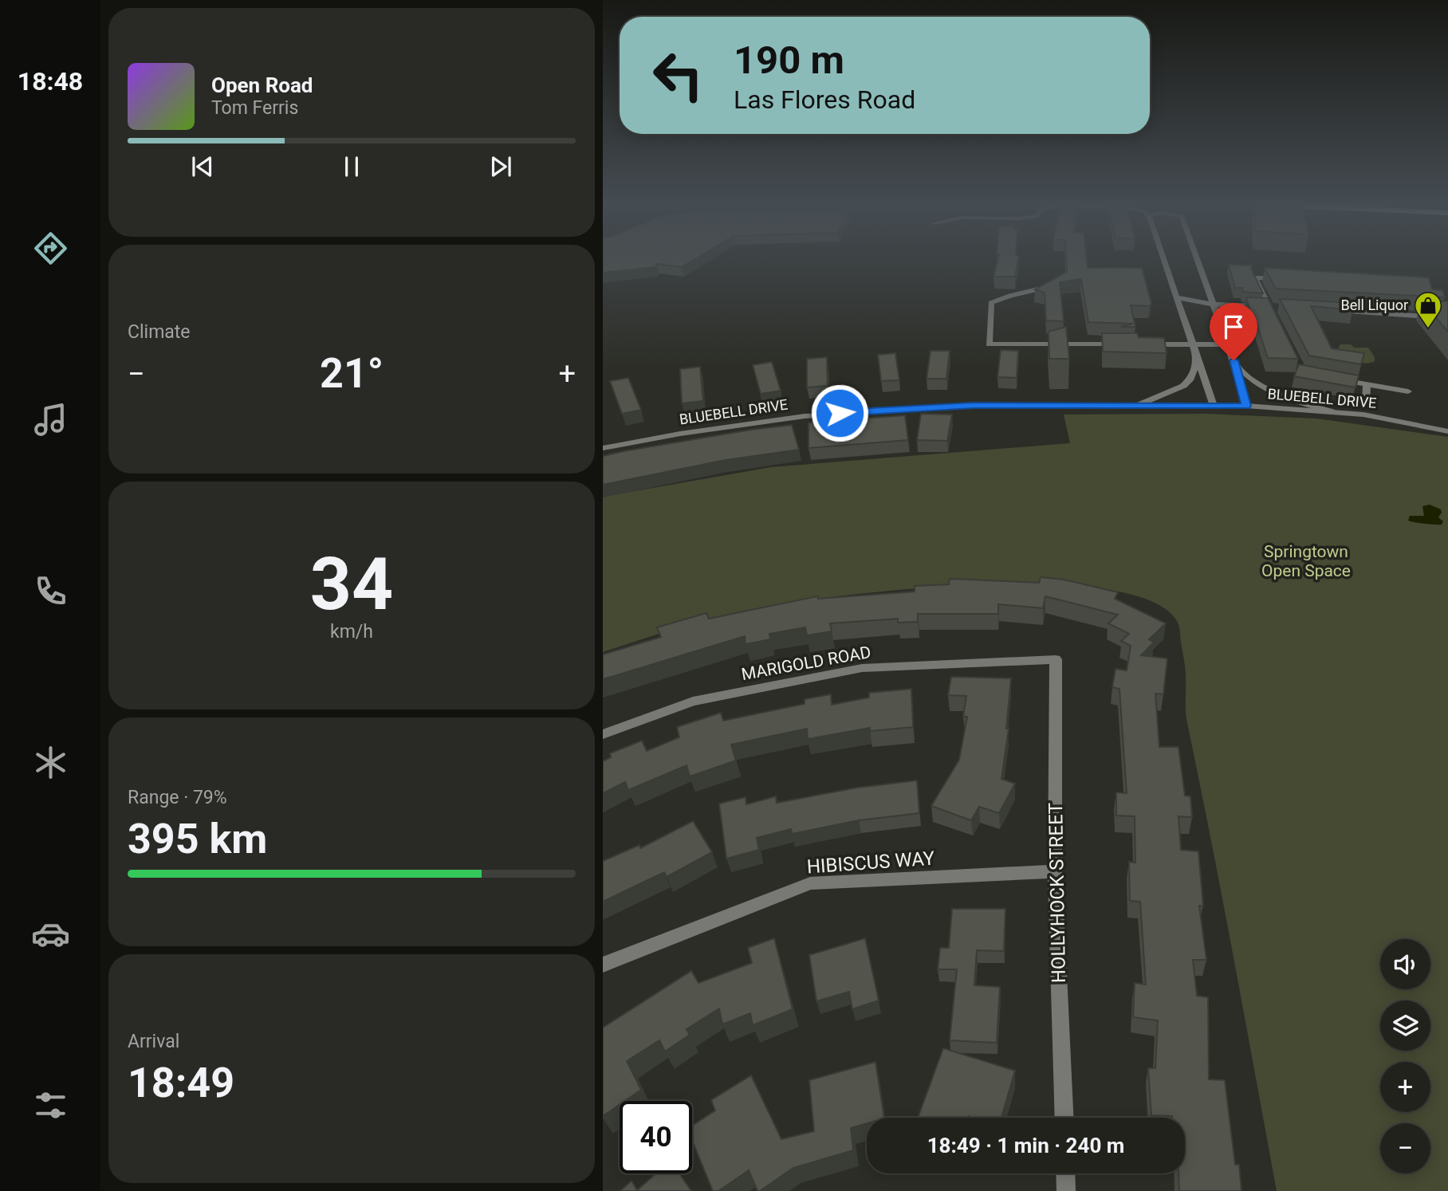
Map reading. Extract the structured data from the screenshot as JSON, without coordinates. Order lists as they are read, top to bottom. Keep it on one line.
{"streets":{"street":["BLUEBELL DRIVE","MARIGOLD ROAD","HIBISCUS WAY","HOLLYHOCK STREET"]},"crossings":[["MARIGOLD ROAD","HOLLYHOCK STREET"],["HIBISCUS WAY","HOLLYHOCK STREET"]],"parks":["Springtown Open Space"],"places":{"shop":["Bell Liquor"]},"page":{"tabs":"18:48","turn":["190 m","Las Flores Road"],"song":["Open Road","Tom Ferris"],"tile":["Climate",["34","km/h"],["Range · 79%","395 km"],["Arrival","18:49"]],"heat":["−","21°","+"],"map_buttons":["+","−"],"limit":"40","trip":"18:49 · 1 min · 240 m"}}
